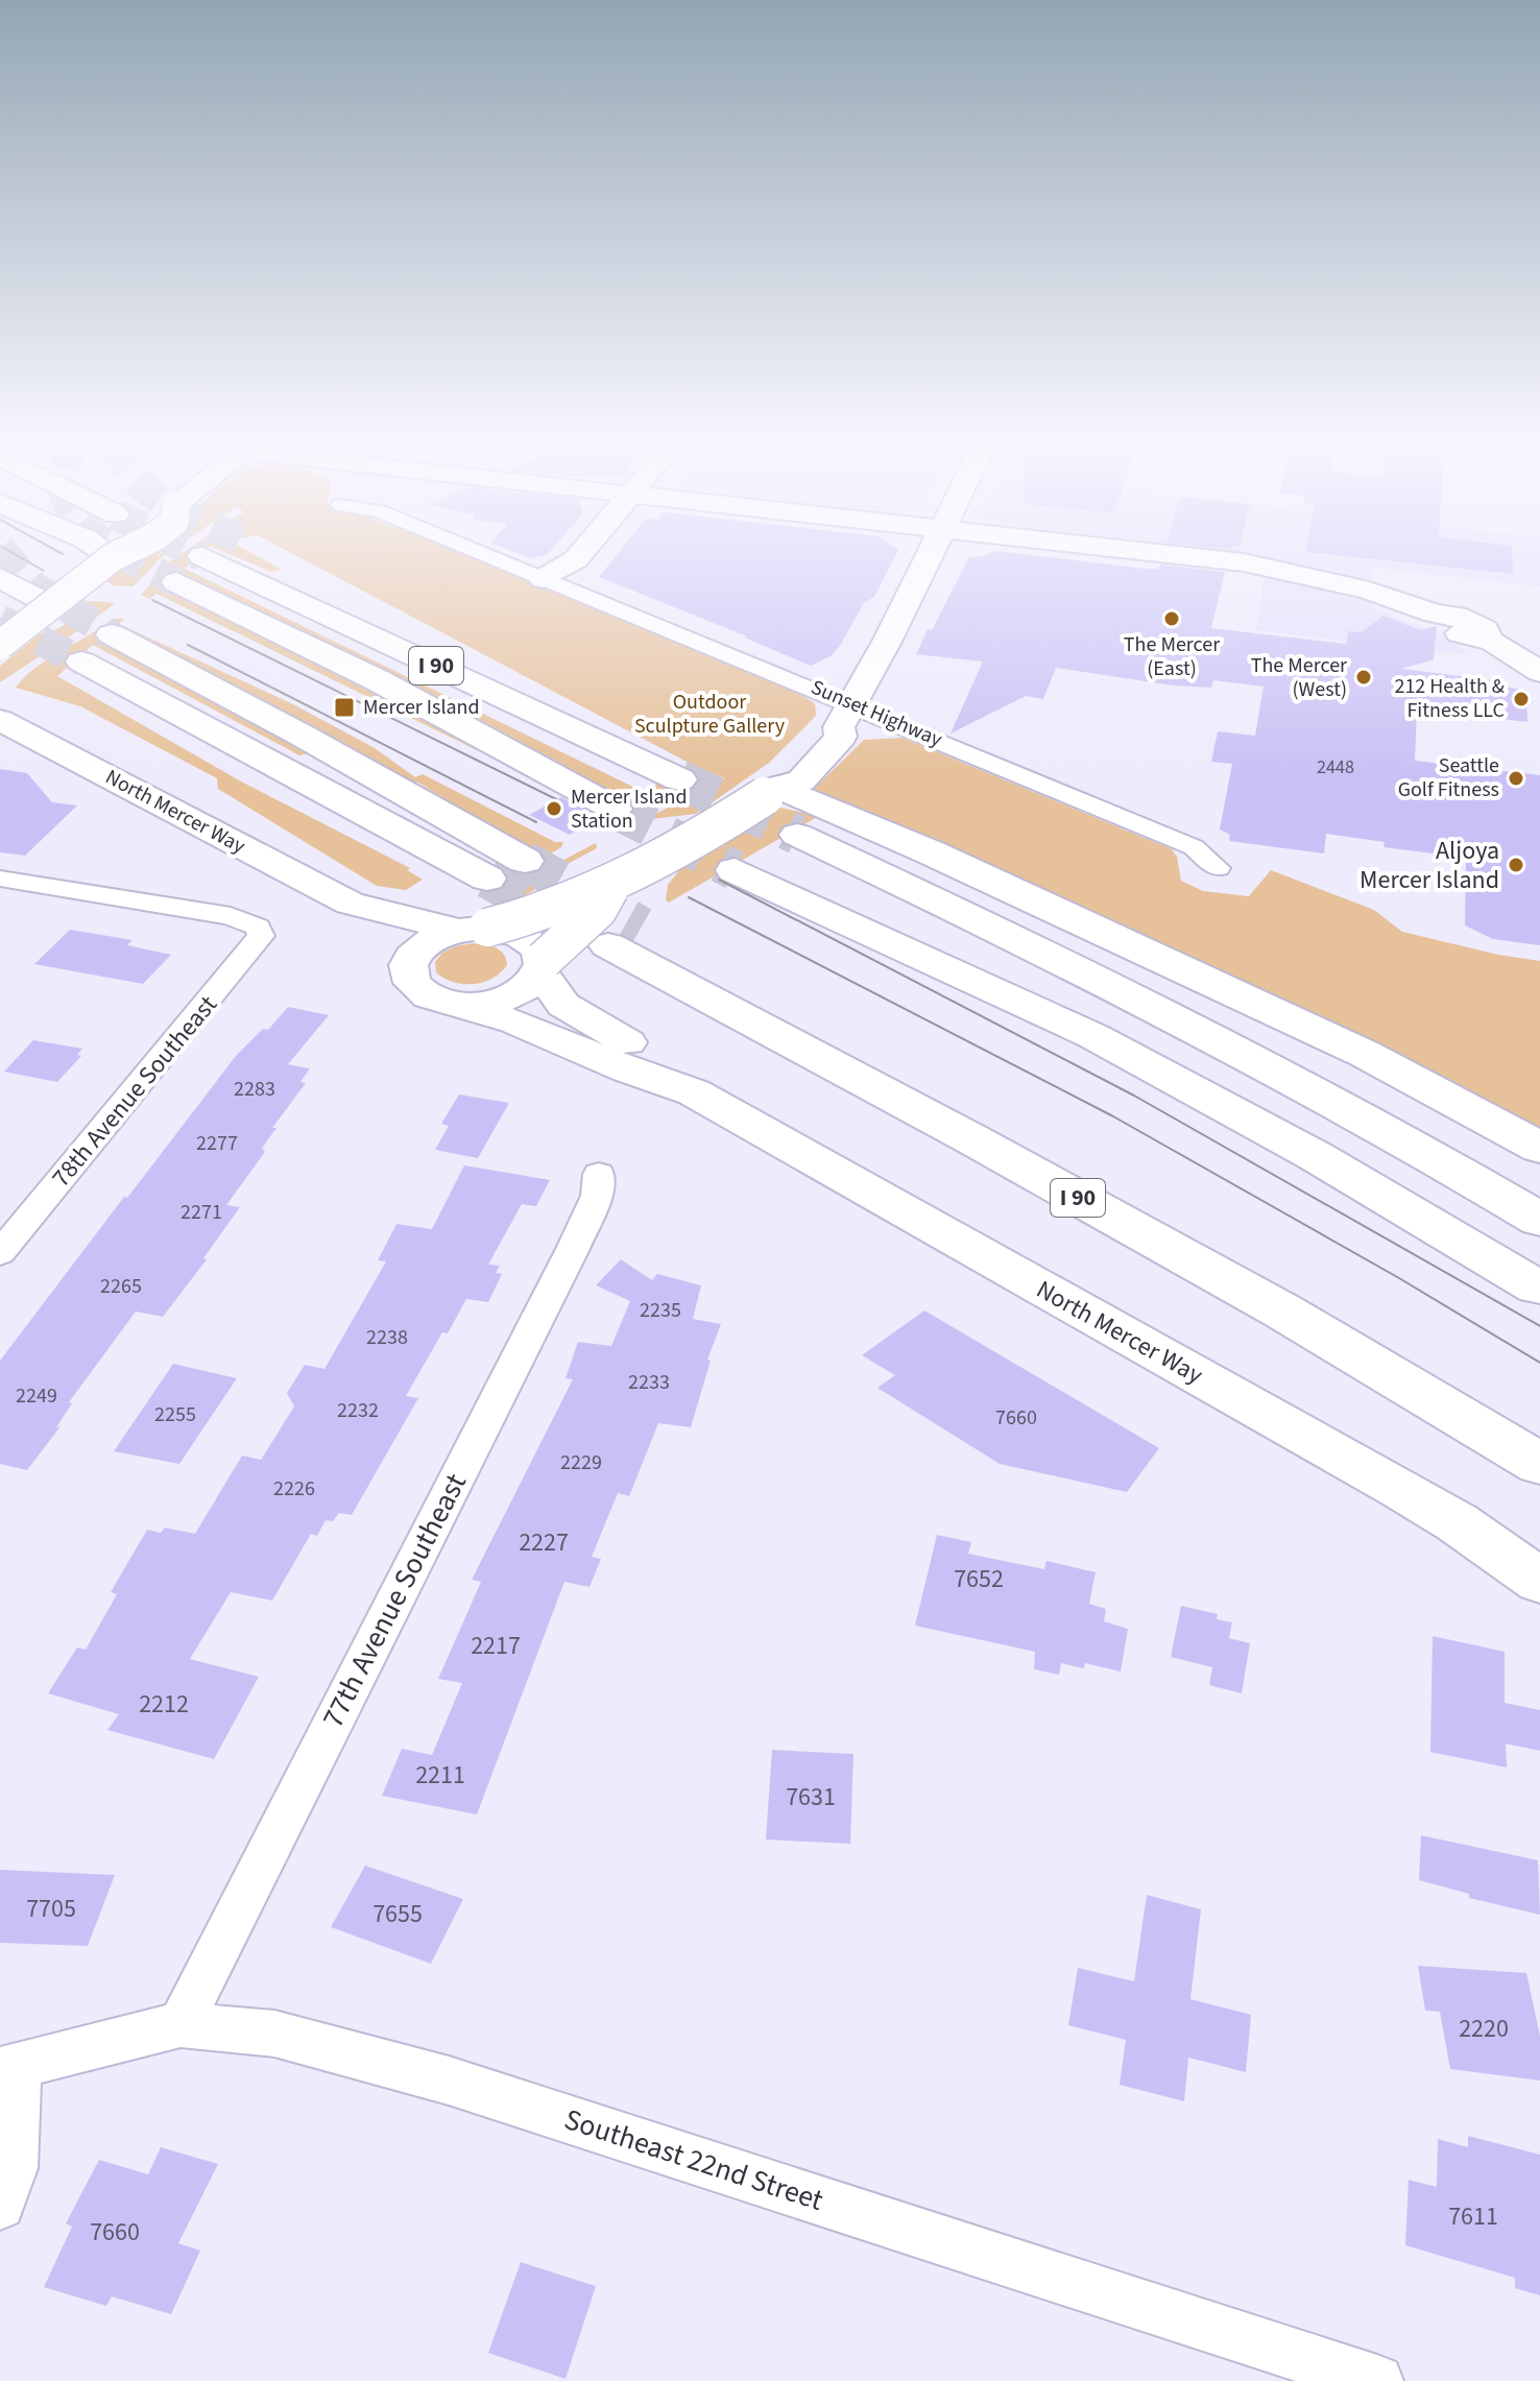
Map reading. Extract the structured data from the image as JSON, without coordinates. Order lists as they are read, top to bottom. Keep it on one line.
{"streets":{"highway":["I 90"],"street":["Sunset Highway","North Mercer Way","78th Avenue Southeast","77th Avenue Southeast","Southeast 22nd Street"]},"crossings":[["77th Avenue Southeast","Southeast 22nd Street"]],"parks":["Outdoor Sculpture Gallery"],"places":{"other":["The Mercer (East)","The Mercer (West)","212 Health & Fitness LLC","Seattle Golf Fitness","Mercer Island Station","Aljoya Mercer Island"],"transit":["Mercer Island"]},"house_numbers":["2448","2283","2277","2271","2265","2235","2238","2233","2249","2232","2255","7660","2229","2226","2227","7652","2217","2212","2211","7631","7705","7655","2220","7611","7660"]}
